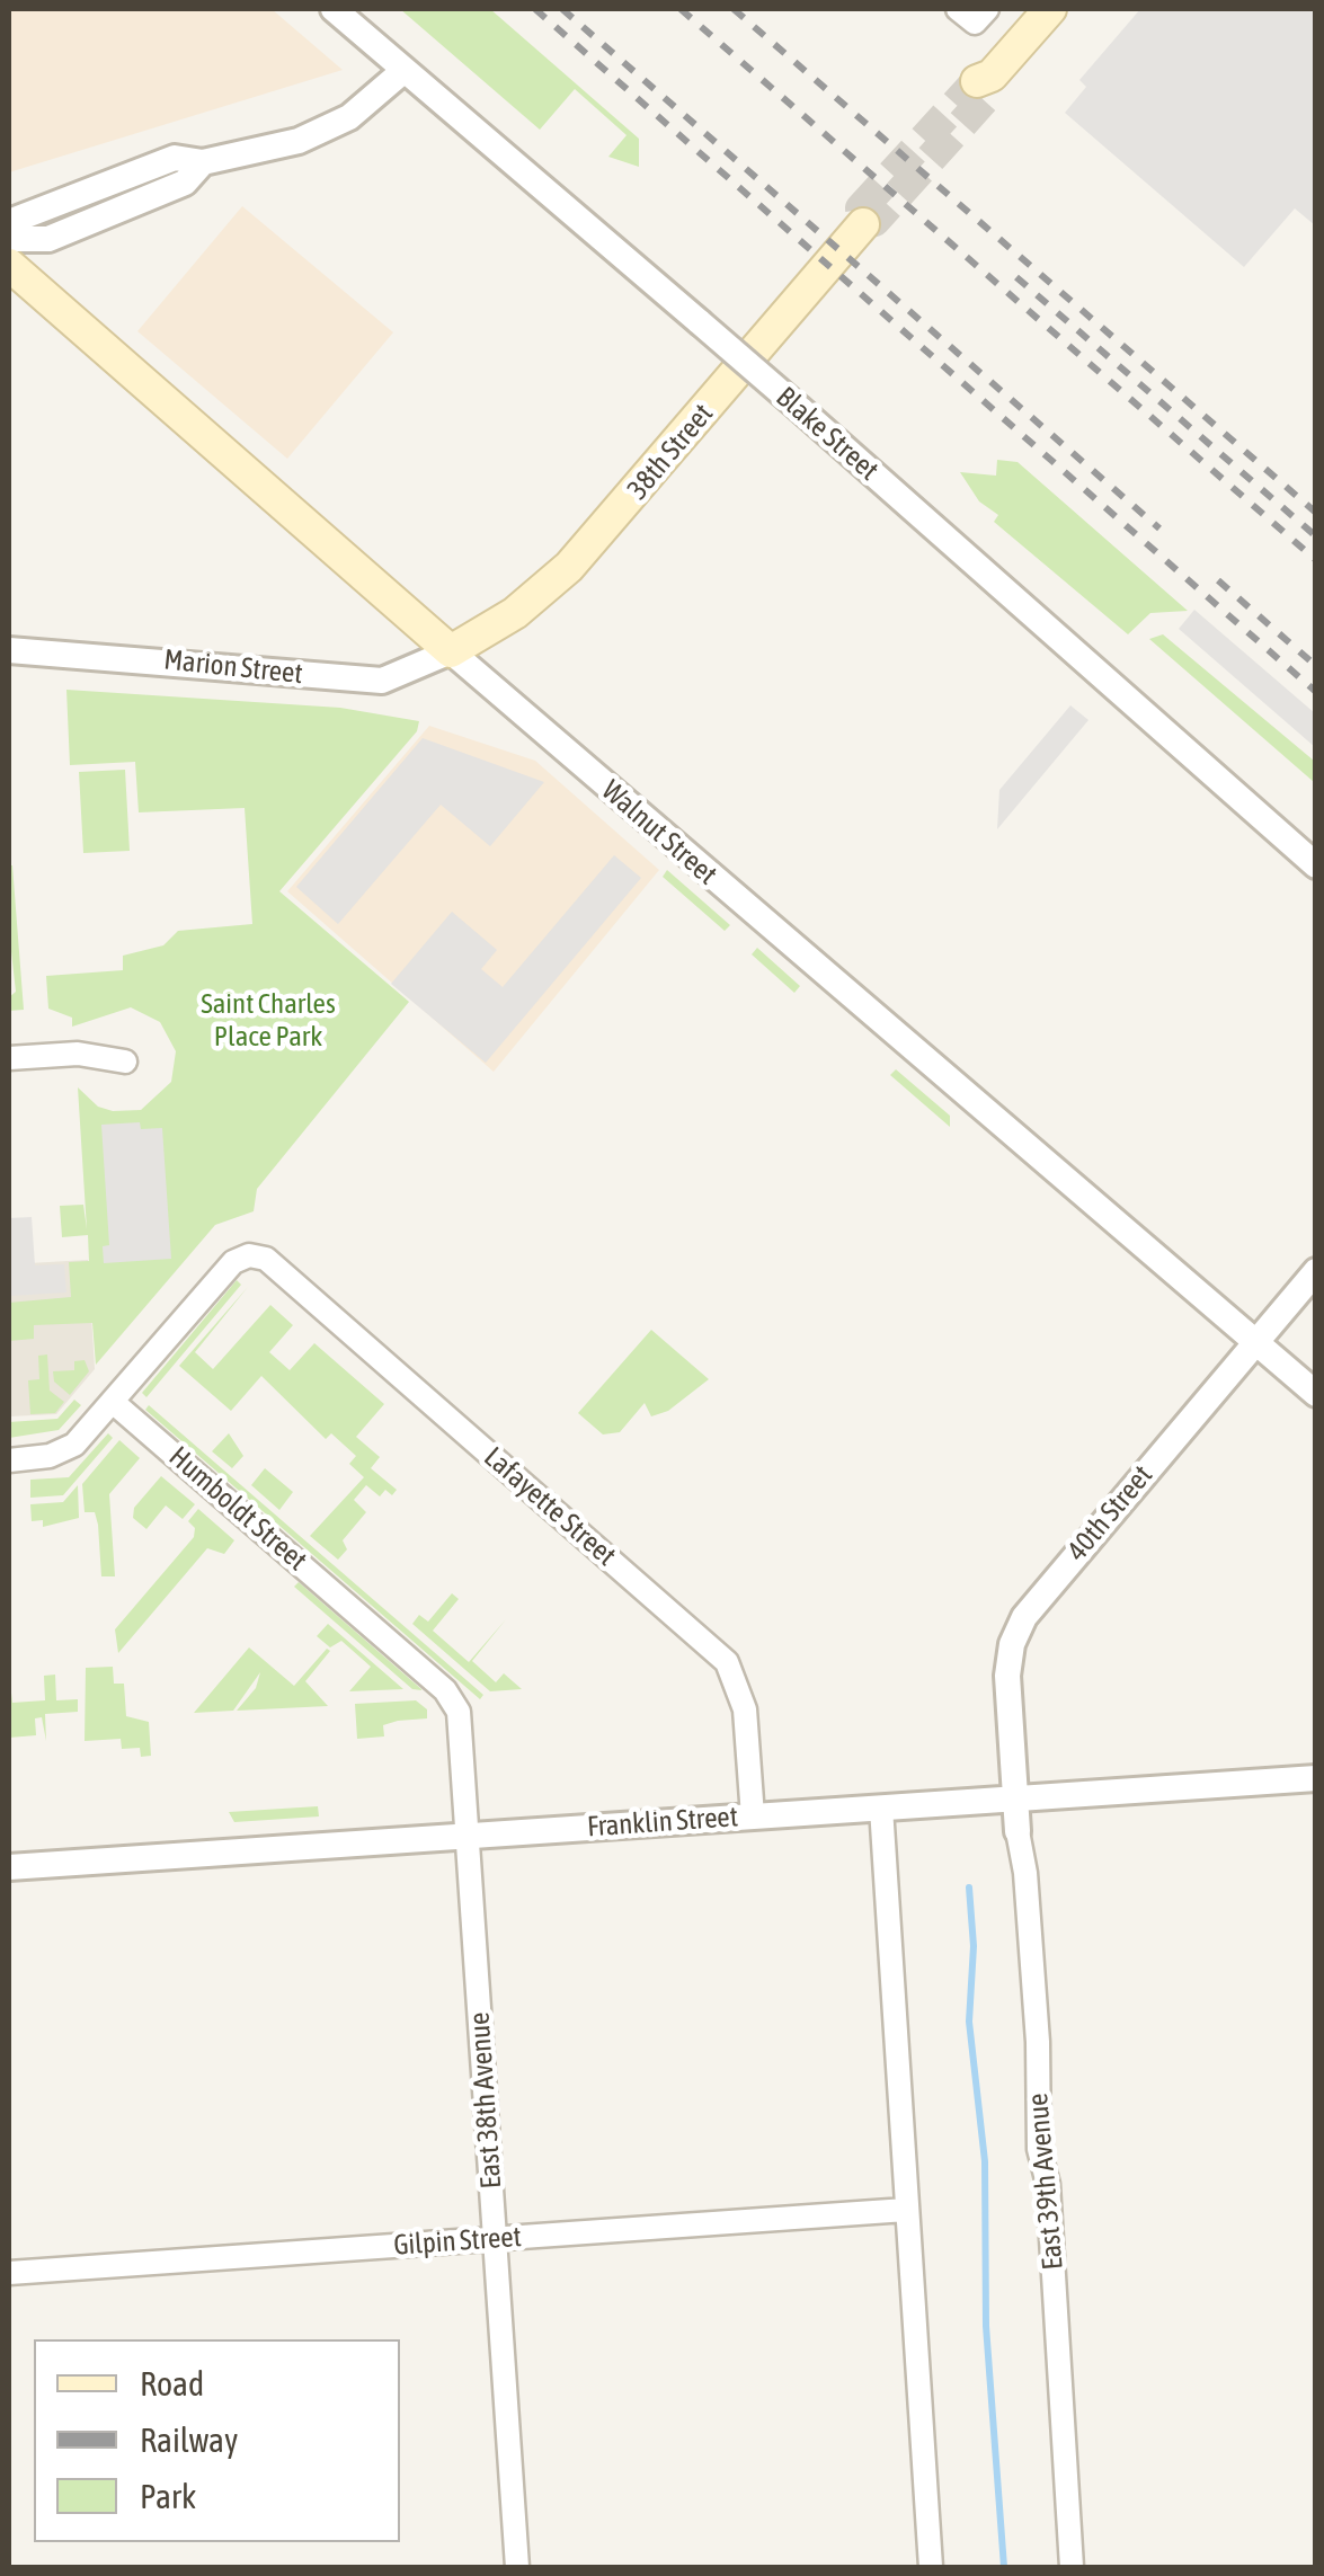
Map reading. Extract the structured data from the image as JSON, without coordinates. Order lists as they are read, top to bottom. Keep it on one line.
{"streets":{"main road":["38th Street","Walnut Street"],"street":["Blake Street","Marion Street","Lafayette Street","Humboldt Street","40th Street","Franklin Street","East 38th Avenue","East 39th Avenue","Gilpin Street"]},"crossings":[["38th Street","Marion Street"],["38th Street","Walnut Street"],["Marion Street","Walnut Street"],["Walnut Street","40th Street"],["Lafayette Street","Humboldt Street"],["Lafayette Street","Franklin Street"],["Humboldt Street","East 38th Avenue"],["40th Street","Franklin Street"],["40th Street","East 39th Avenue"],["Franklin Street","East 38th Avenue"],["Franklin Street","East 39th Avenue"],["East 38th Avenue","Gilpin Street"]],"parks":["Saint Charles Place Park"],"legend":["Road","Railway","Park"]}
